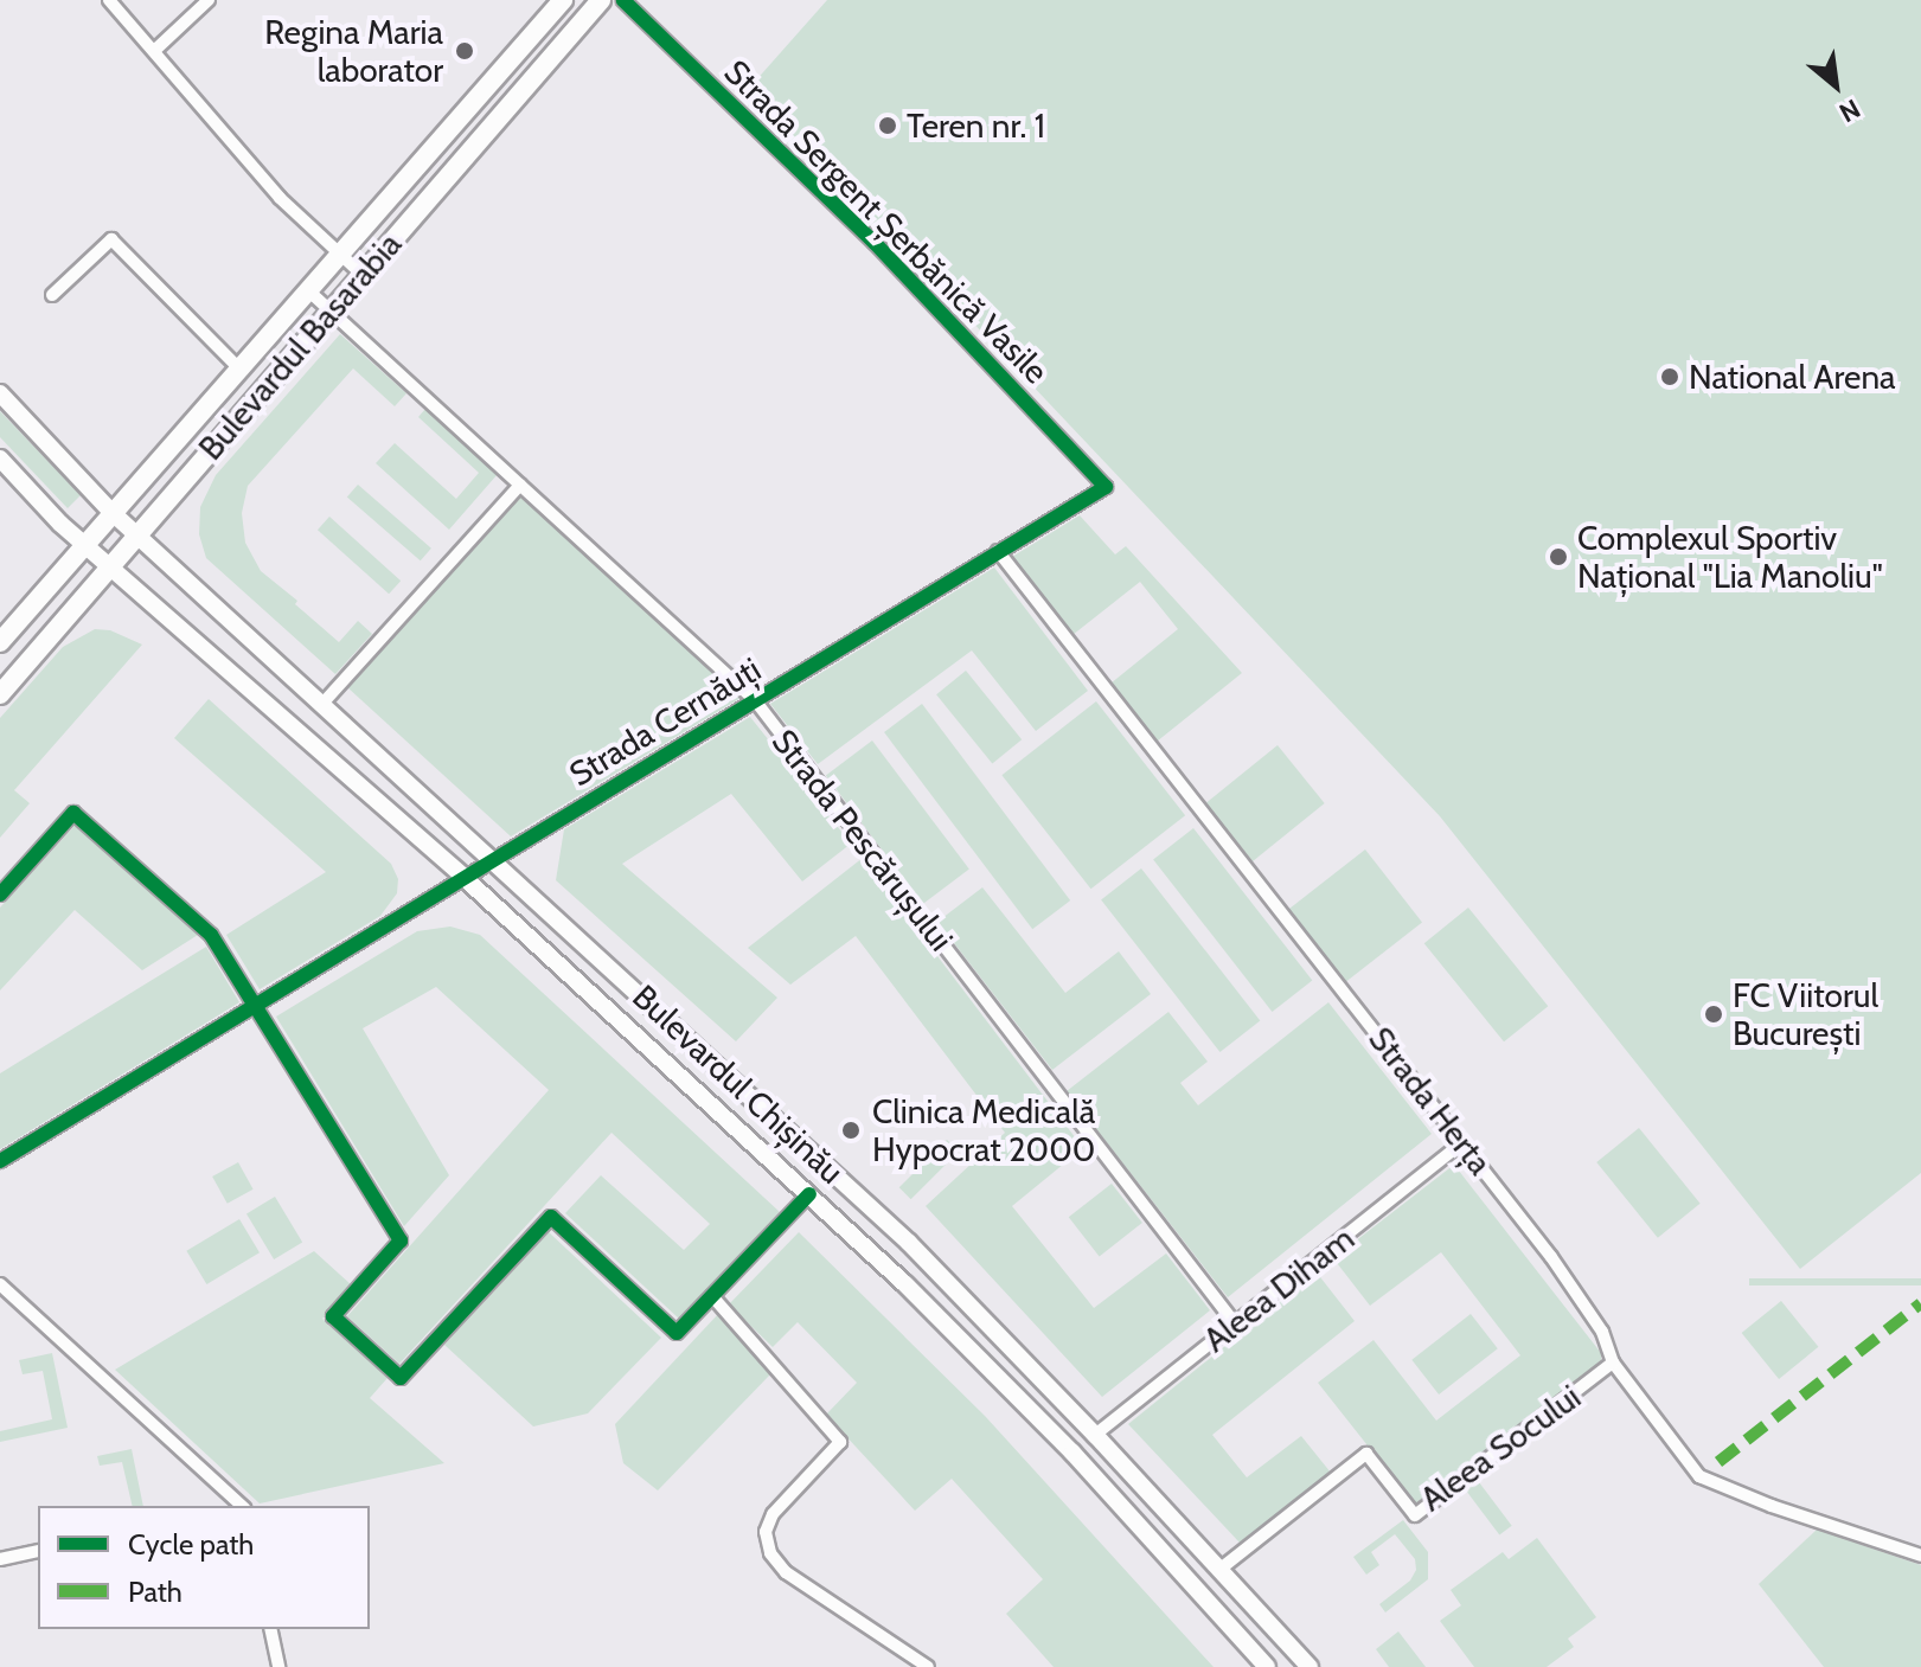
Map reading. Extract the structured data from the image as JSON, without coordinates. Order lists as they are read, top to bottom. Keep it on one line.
{"streets":{"main road":["Bulevardul Basarabia","Bulevardul Chișinău"],"street":["Strada Sergent Șerbănică Vasile","Strada Cernăuți","Strada Pescărușului","Strada Herța","Aleea Diham","Aleea Socului"]},"crossings":[["Strada Sergent Șerbănică Vasile","Strada Cernăuți"],["Bulevardul Basarabia","Strada Pescărușului"],["Bulevardul Basarabia","Bulevardul Chișinău"],["Strada Cernăuți","Strada Pescărușului"],["Strada Cernăuți","Bulevardul Chișinău"],["Strada Cernăuți","Strada Herța"],["Strada Pescărușului","Aleea Diham"],["Bulevardul Chișinău","Aleea Diham"],["Bulevardul Chișinău","Aleea Socului"],["Strada Herța","Aleea Diham"],["Strada Herța","Aleea Socului"]],"places":["Regina Maria laborator","Teren nr. 1","National Arena","Complexul Sportiv Național \"Lia Manoliu\"","FC Viitorul București","Clinica Medicală Hypocrat 2000"],"legend":["Cycle path","Path"],"north":"bottom right"}
